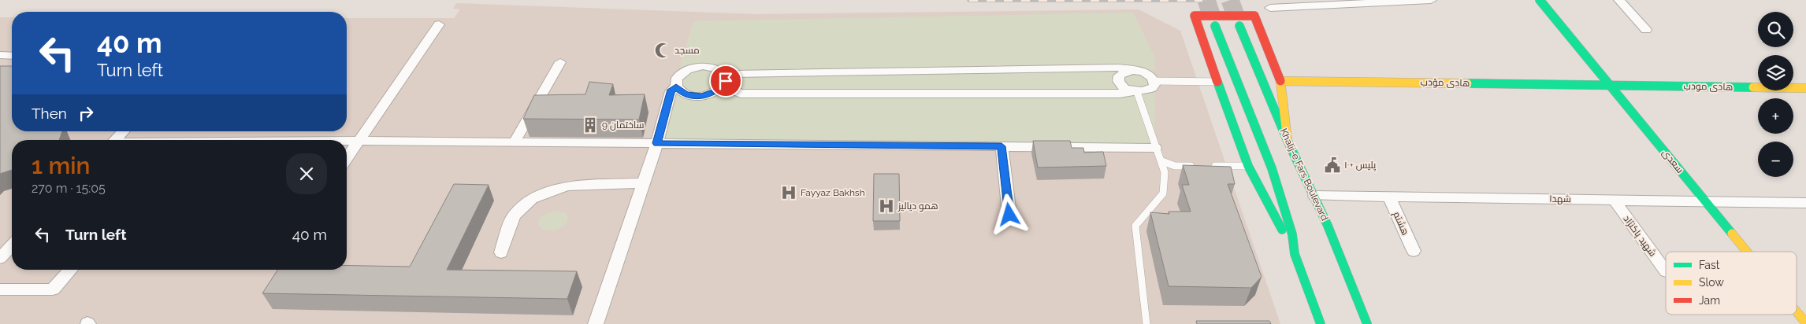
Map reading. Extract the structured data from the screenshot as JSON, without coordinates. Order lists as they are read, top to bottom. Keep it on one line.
{"streets":{"street":["هادی مؤدب","هادی مودب","سعدی","Khalij-e Fars Boulevard","شهدا","هشتم","شهید پاکنژاد"]},"crossings":[["هادی مؤدب","هادی مودب"],["هادی مؤدب","سعدی"],["هادی مودب","سعدی"],["سعدی","شهدا"],["Khalij-e Fars Boulevard","شهدا"],["شهدا","هشتم"],["شهدا","شهید پاکنژاد"]],"places":{"mosque":["مسجد"],"building":["ساختمان 9"],"public building":["پلیس +۱۰"],"hospital":["Fayyaz Bakhsh","همو دیالیز"]},"legend":["Fast","Slow","Jam"],"page":{"map_buttons":["+","−"],"turn":["40 m","Turn left"],"then":"Then","heading":["1 min","270 m · 15:05"],"list":[{"name":"Turn left","value":"40 m"}]}}
